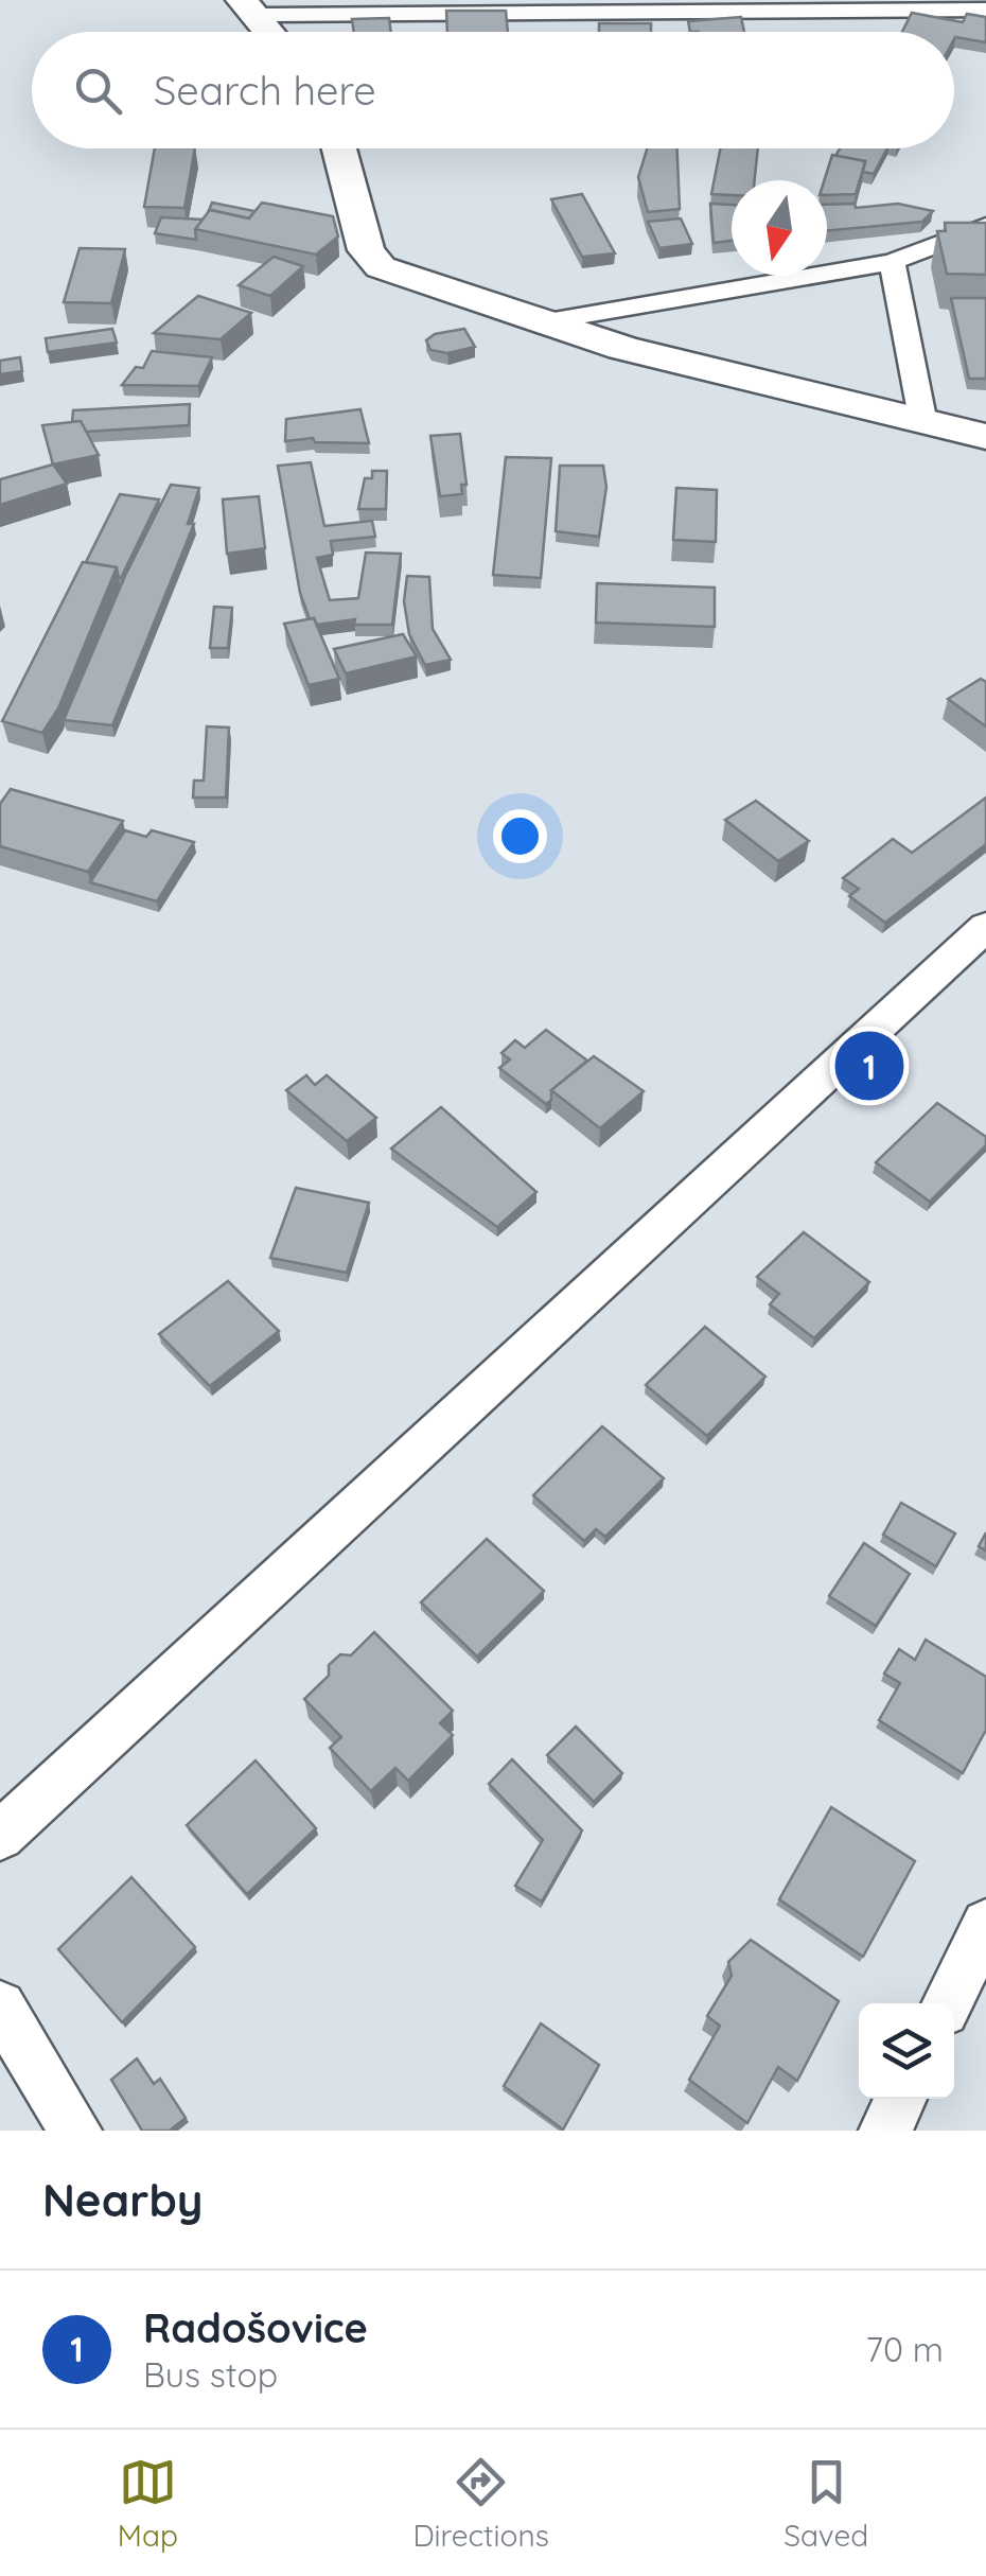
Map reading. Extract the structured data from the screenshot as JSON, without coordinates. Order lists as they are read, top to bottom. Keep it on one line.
{"north":"bottom","page":{"search":"Search here","pins":"1","heading":"Nearby","list":[{"mark":"1","name":"Radošovice","note":"Bus stop","value":"70 m"}],"nav":["Map","Directions","Saved"]}}
